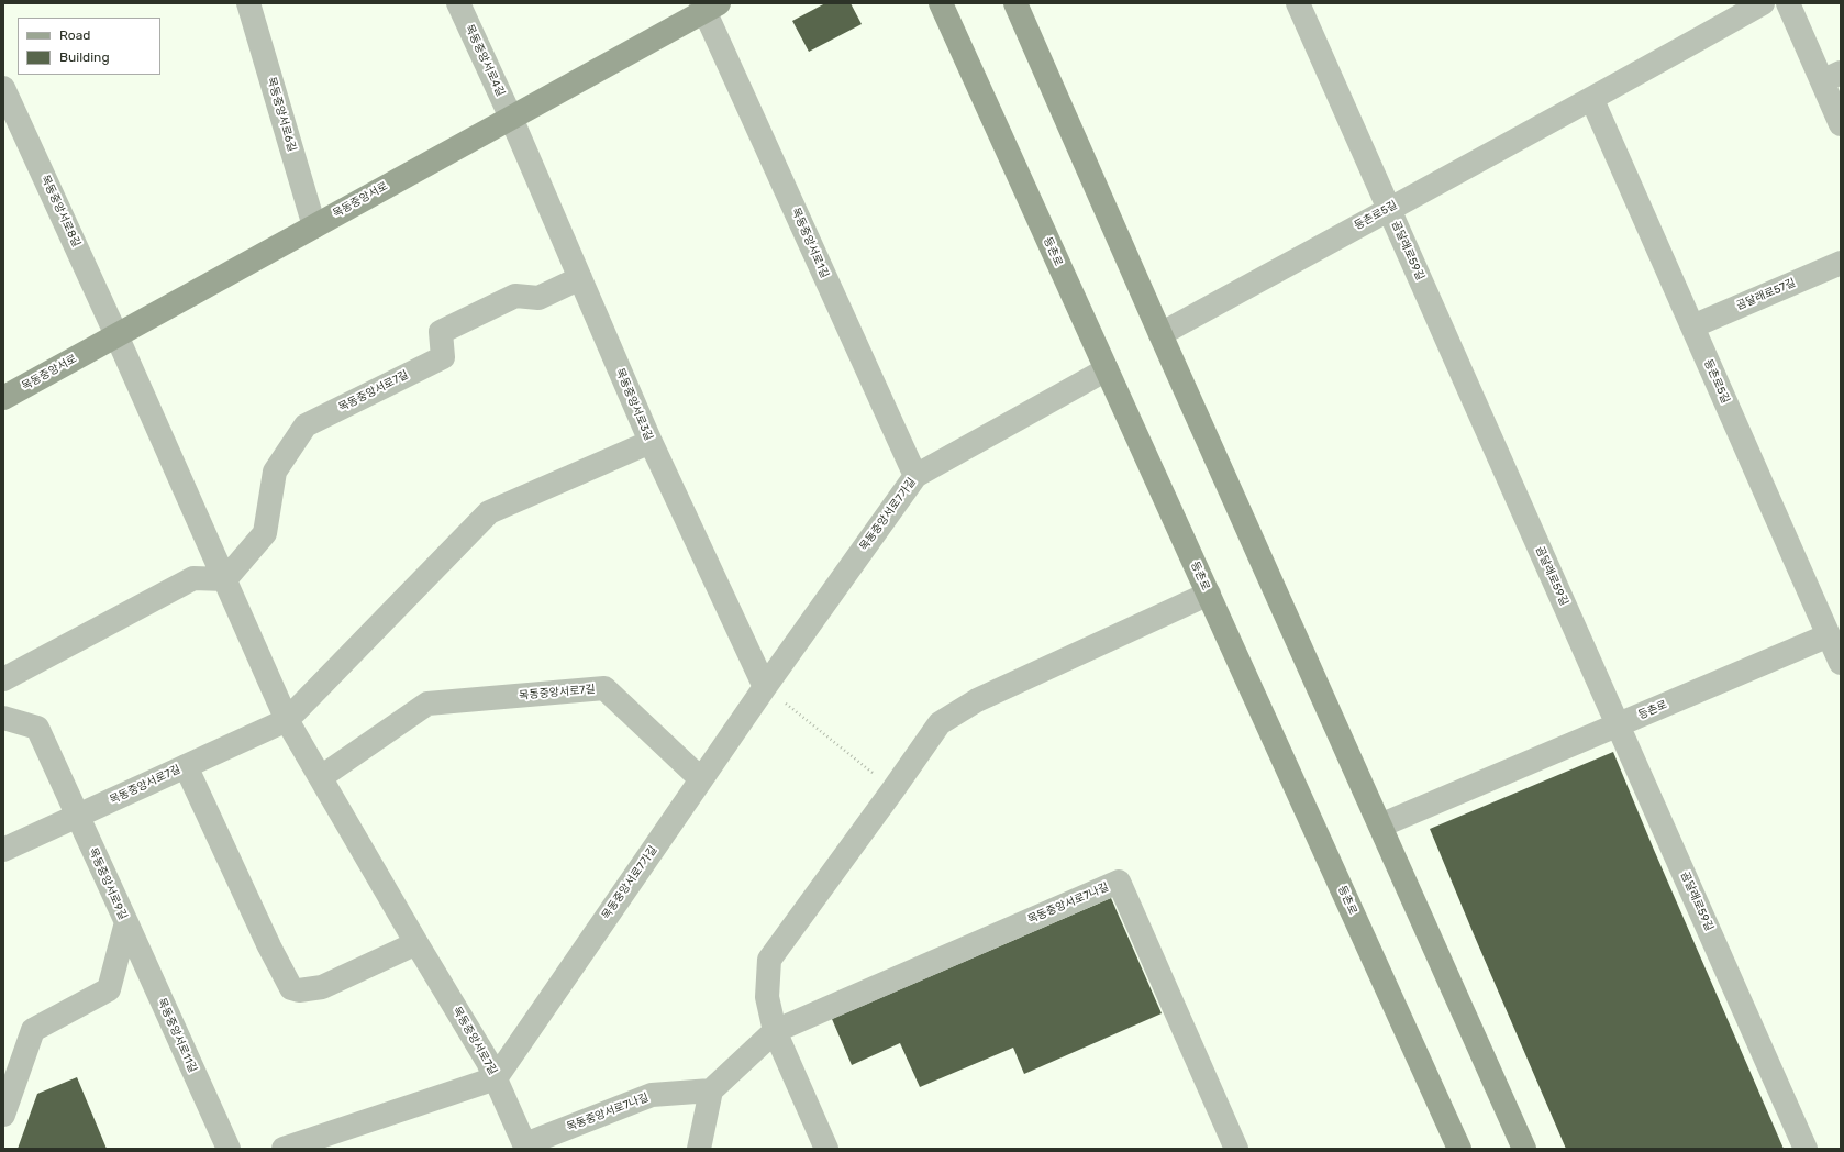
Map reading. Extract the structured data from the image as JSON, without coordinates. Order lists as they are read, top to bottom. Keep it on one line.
{"streets":{"main road":["목동중앙서로","등촌로"],"street":["목동중앙서로4길","목동중앙서로6길","목동중앙서로8길","등촌로5길","목동중앙서로1길","곰달래로59길","곰달래로57길","목동중앙서로7길","목동중앙서로3길","목동중앙서로7가길","목동중앙서로9길","목동중앙서로7나길","목동중앙서로11길"]},"crossings":[["목동중앙서로4길","목동중앙서로"],["목동중앙서로4길","목동중앙서로3길"],["목동중앙서로6길","목동중앙서로"],["목동중앙서로","목동중앙서로8길"],["목동중앙서로","목동중앙서로1길"],["목동중앙서로","목동중앙서로7길"],["목동중앙서로","목동중앙서로3길"],["목동중앙서로8길","목동중앙서로7길"],["등촌로5길","곰달래로59길"],["등촌로5길","등촌로"],["등촌로5길","곰달래로57길"],["목동중앙서로1길","목동중앙서로7가길"],["곰달래로59길","등촌로"],["등촌로","목동중앙서로7가길"],["목동중앙서로7길","목동중앙서로3길"],["목동중앙서로7길","목동중앙서로7가길"],["목동중앙서로7길","목동중앙서로9길"],["목동중앙서로7길","목동중앙서로7나길"],["목동중앙서로3길","목동중앙서로7가길"],["목동중앙서로9길","목동중앙서로11길"]],"legend":["Road","Building"]}
